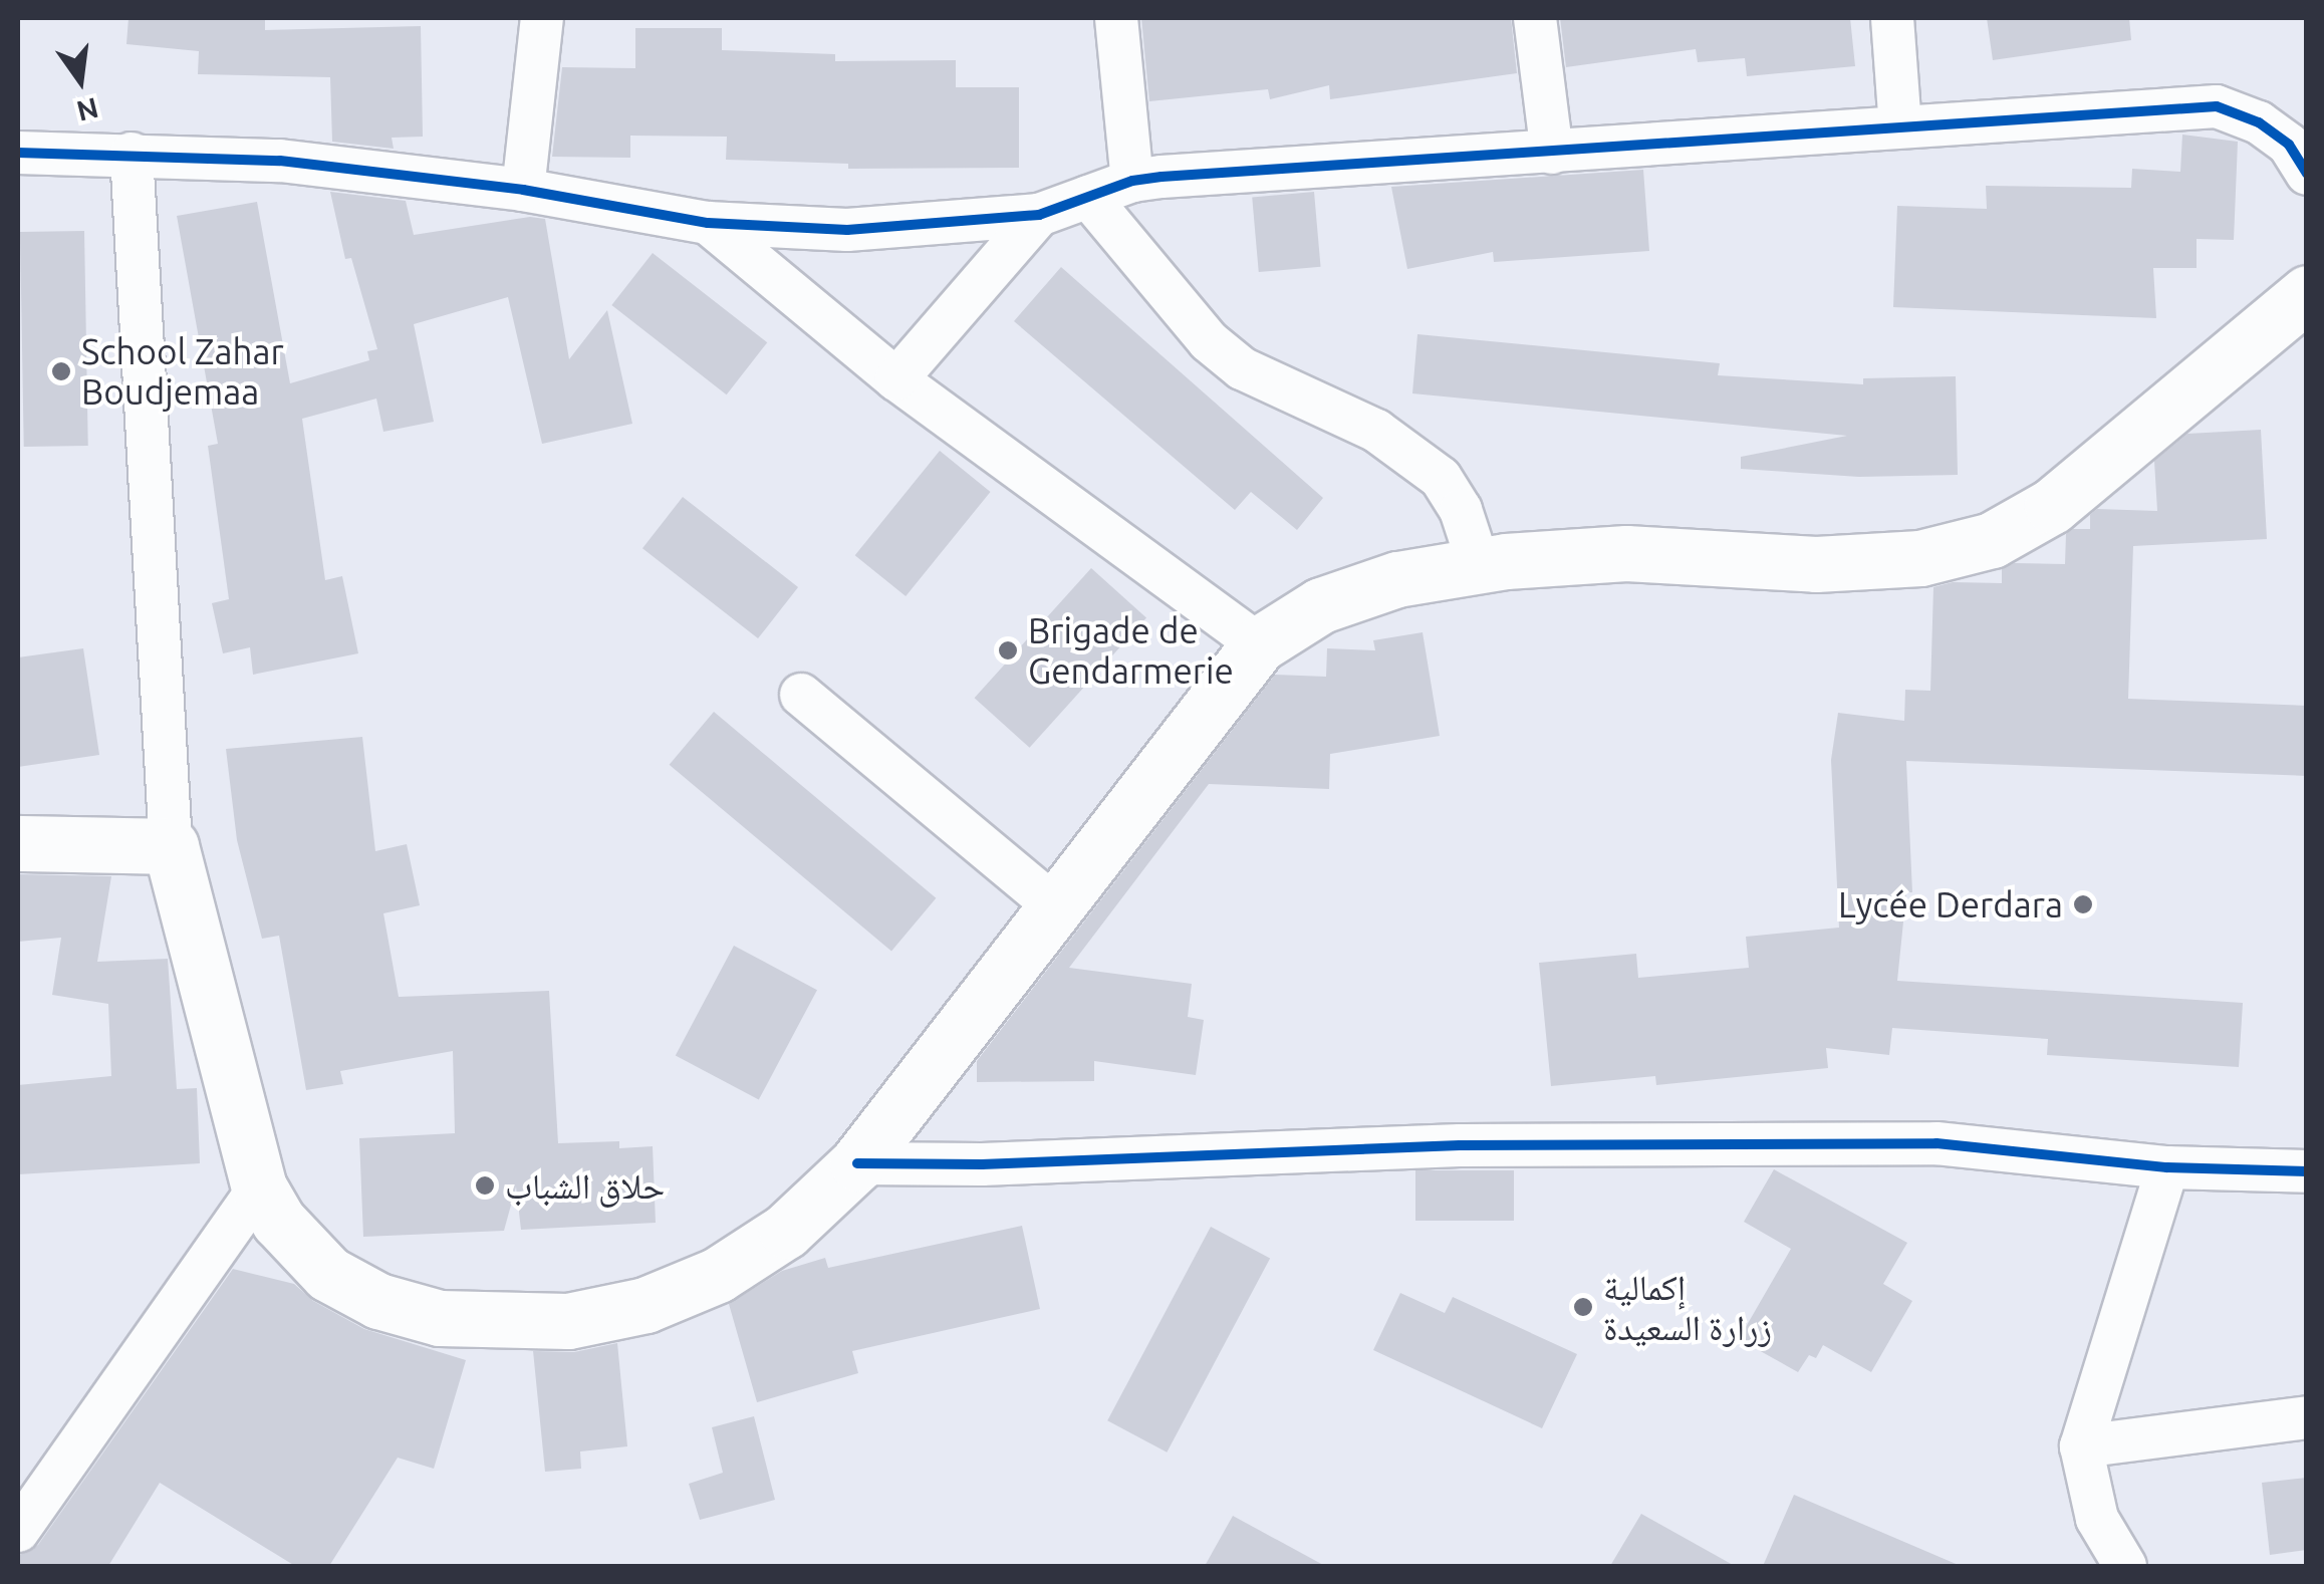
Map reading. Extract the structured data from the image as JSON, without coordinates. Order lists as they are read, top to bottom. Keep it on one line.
{"places":["School Zahar Boudjemaa","Brigade de Gendarmerie","Lycée Derdara","حلاق الشباب","إكمالية زرارة السعيدة"],"north":"bottom"}
